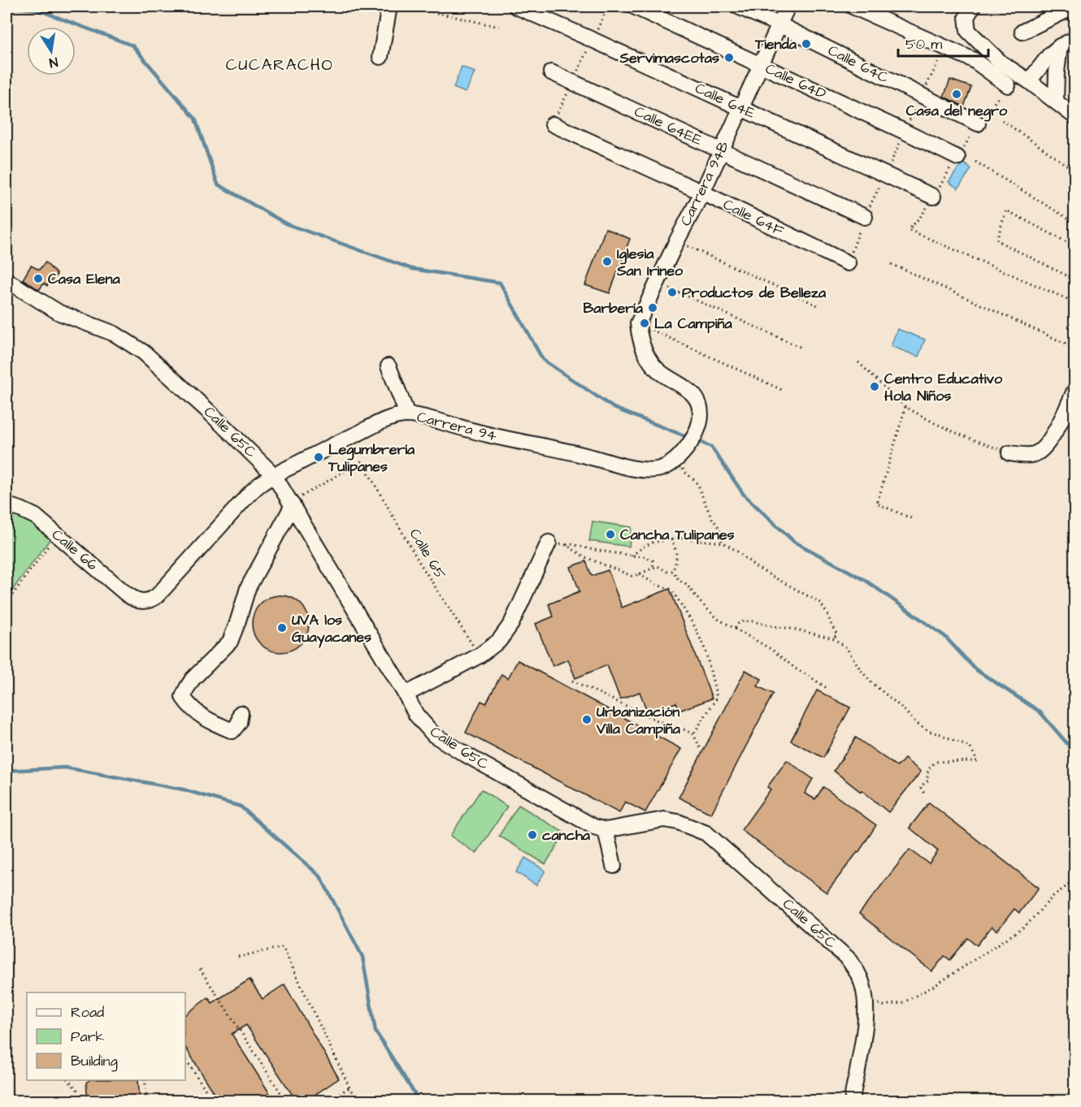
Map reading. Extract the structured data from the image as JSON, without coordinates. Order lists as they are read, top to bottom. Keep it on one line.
{"streets":{"street":["Calle 64C","Calle 64D","Calle 64E","Calle 64EE","Carrera 94B","Calle 64F","Carrera 94","Calle 65C","Calle 66"],"path":["Calle 65"]},"crossings":[["Calle 64C","Carrera 94B"],["Calle 64D","Carrera 94B"],["Calle 64E","Carrera 94B"],["Calle 64EE","Carrera 94B"],["Carrera 94B","Calle 64F"],["Carrera 94B","Carrera 94"],["Carrera 94","Calle 65C"],["Carrera 94","Calle 66"],["Calle 65C","Calle 65"]],"districts":["CUCARACHO"],"places":["Tienda","Servimascotas","Casa del negro","Iglesia San Irineo","Casa Elena","Productos de Belleza","Barbería","La Campiña","Centro Educativo Hola Niños","Legumbrería Tulipanes","Cancha Tulipanes","UVA los Guayacanes","Urbanización Villa Campiña","cancha"],"legend":["Road","Park","Building"],"scale_bar":"50 m","north":"bottom"}
